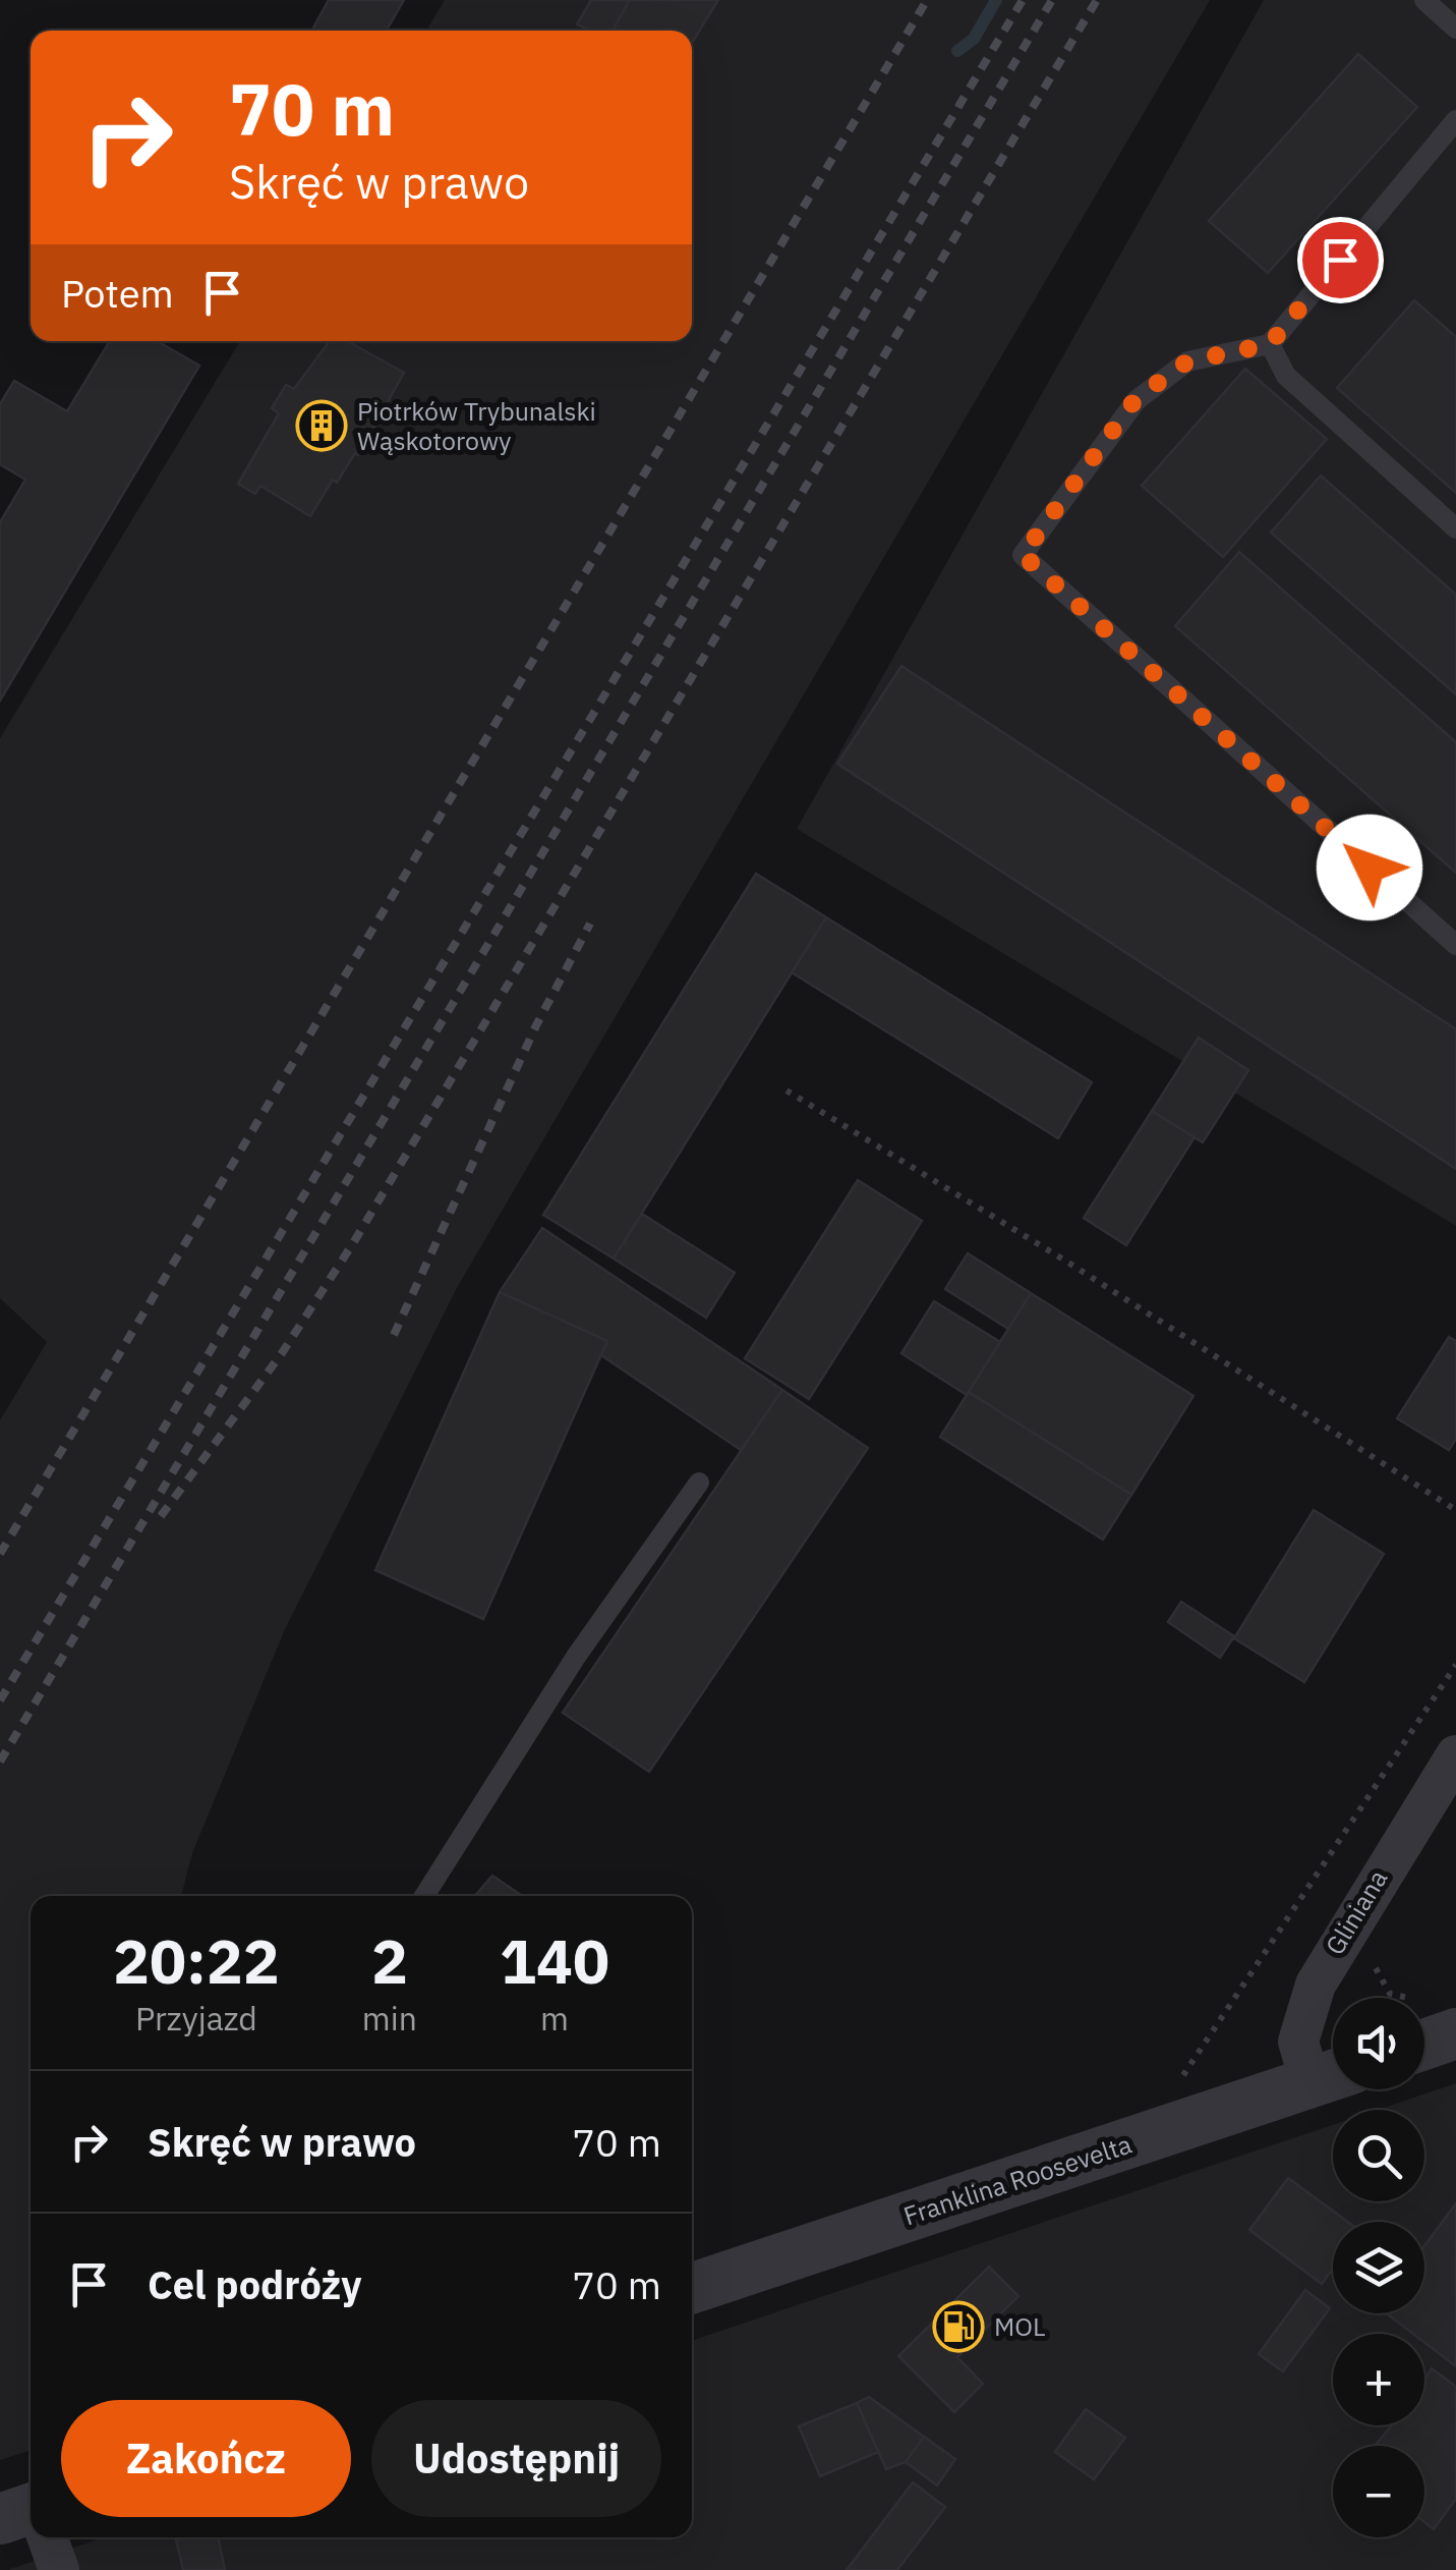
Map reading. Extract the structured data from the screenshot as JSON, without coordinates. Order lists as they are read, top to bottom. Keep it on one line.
{"streets":{"street":["Gliniana","Franklina Roosevelta"]},"crossings":[["Gliniana","Franklina Roosevelta"]],"places":{"building":["Piotrków Trybunalski Wąskotorowy"],"fuel station":["MOL"]},"page":{"turn":["70 m","Skręć w prawo"],"then":"Potem","eta":["20:22","Przyjazd","2","min","140","m"],"map_buttons":["+","−"],"list":[{"name":"Skręć w prawo","value":"70 m"},{"name":"Cel podróży","value":"70 m"}],"buttons":["Zakończ","Udostępnij"]}}
